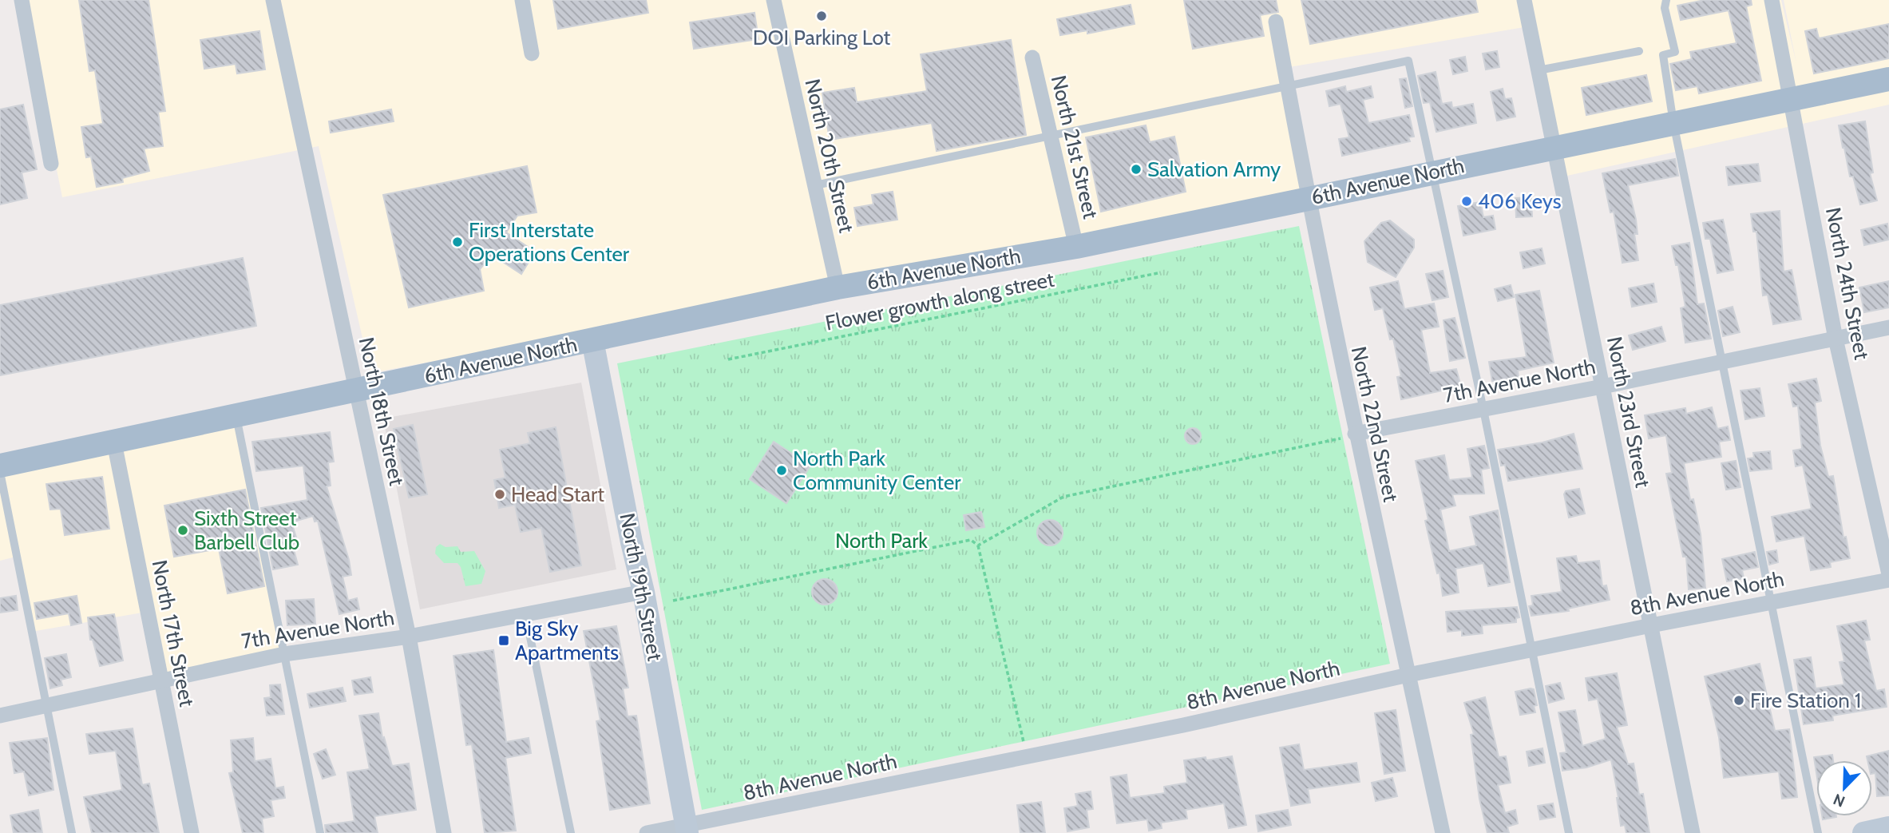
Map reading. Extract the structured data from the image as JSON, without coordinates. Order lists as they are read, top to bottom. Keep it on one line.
{"streets":{"main road":["6th Avenue North"],"street":["North 21st Street","North 20th Street","North 24th Street","7th Avenue North","North 18th Street","North 23rd Street","North 22nd Street","North 19th Street","8th Avenue North","North 17th Street"],"path":["Flower growth along street"]},"crossings":[["North 21st Street","6th Avenue North"],["North 20th Street","6th Avenue North"],["6th Avenue North","North 24th Street"],["6th Avenue North","North 18th Street"],["6th Avenue North","North 23rd Street"],["6th Avenue North","North 22nd Street"],["6th Avenue North","North 19th Street"],["6th Avenue North","North 17th Street"],["North 24th Street","7th Avenue North"],["7th Avenue North","North 18th Street"],["7th Avenue North","North 23rd Street"],["7th Avenue North","North 22nd Street"],["7th Avenue North","North 19th Street"],["7th Avenue North","North 17th Street"],["North 23rd Street","8th Avenue North"],["North 22nd Street","8th Avenue North"],["North 19th Street","8th Avenue North"]],"parks":["North Park"],"places":{"other":["DOI Parking Lot","Salvation Army","406 Keys","First Interstate Operations Center","North Park Community Center","Head Start","Sixth Street Barbell Club","Fire Station 1"],"transit":["Big Sky Apartments"]},"north":"bottom left"}
